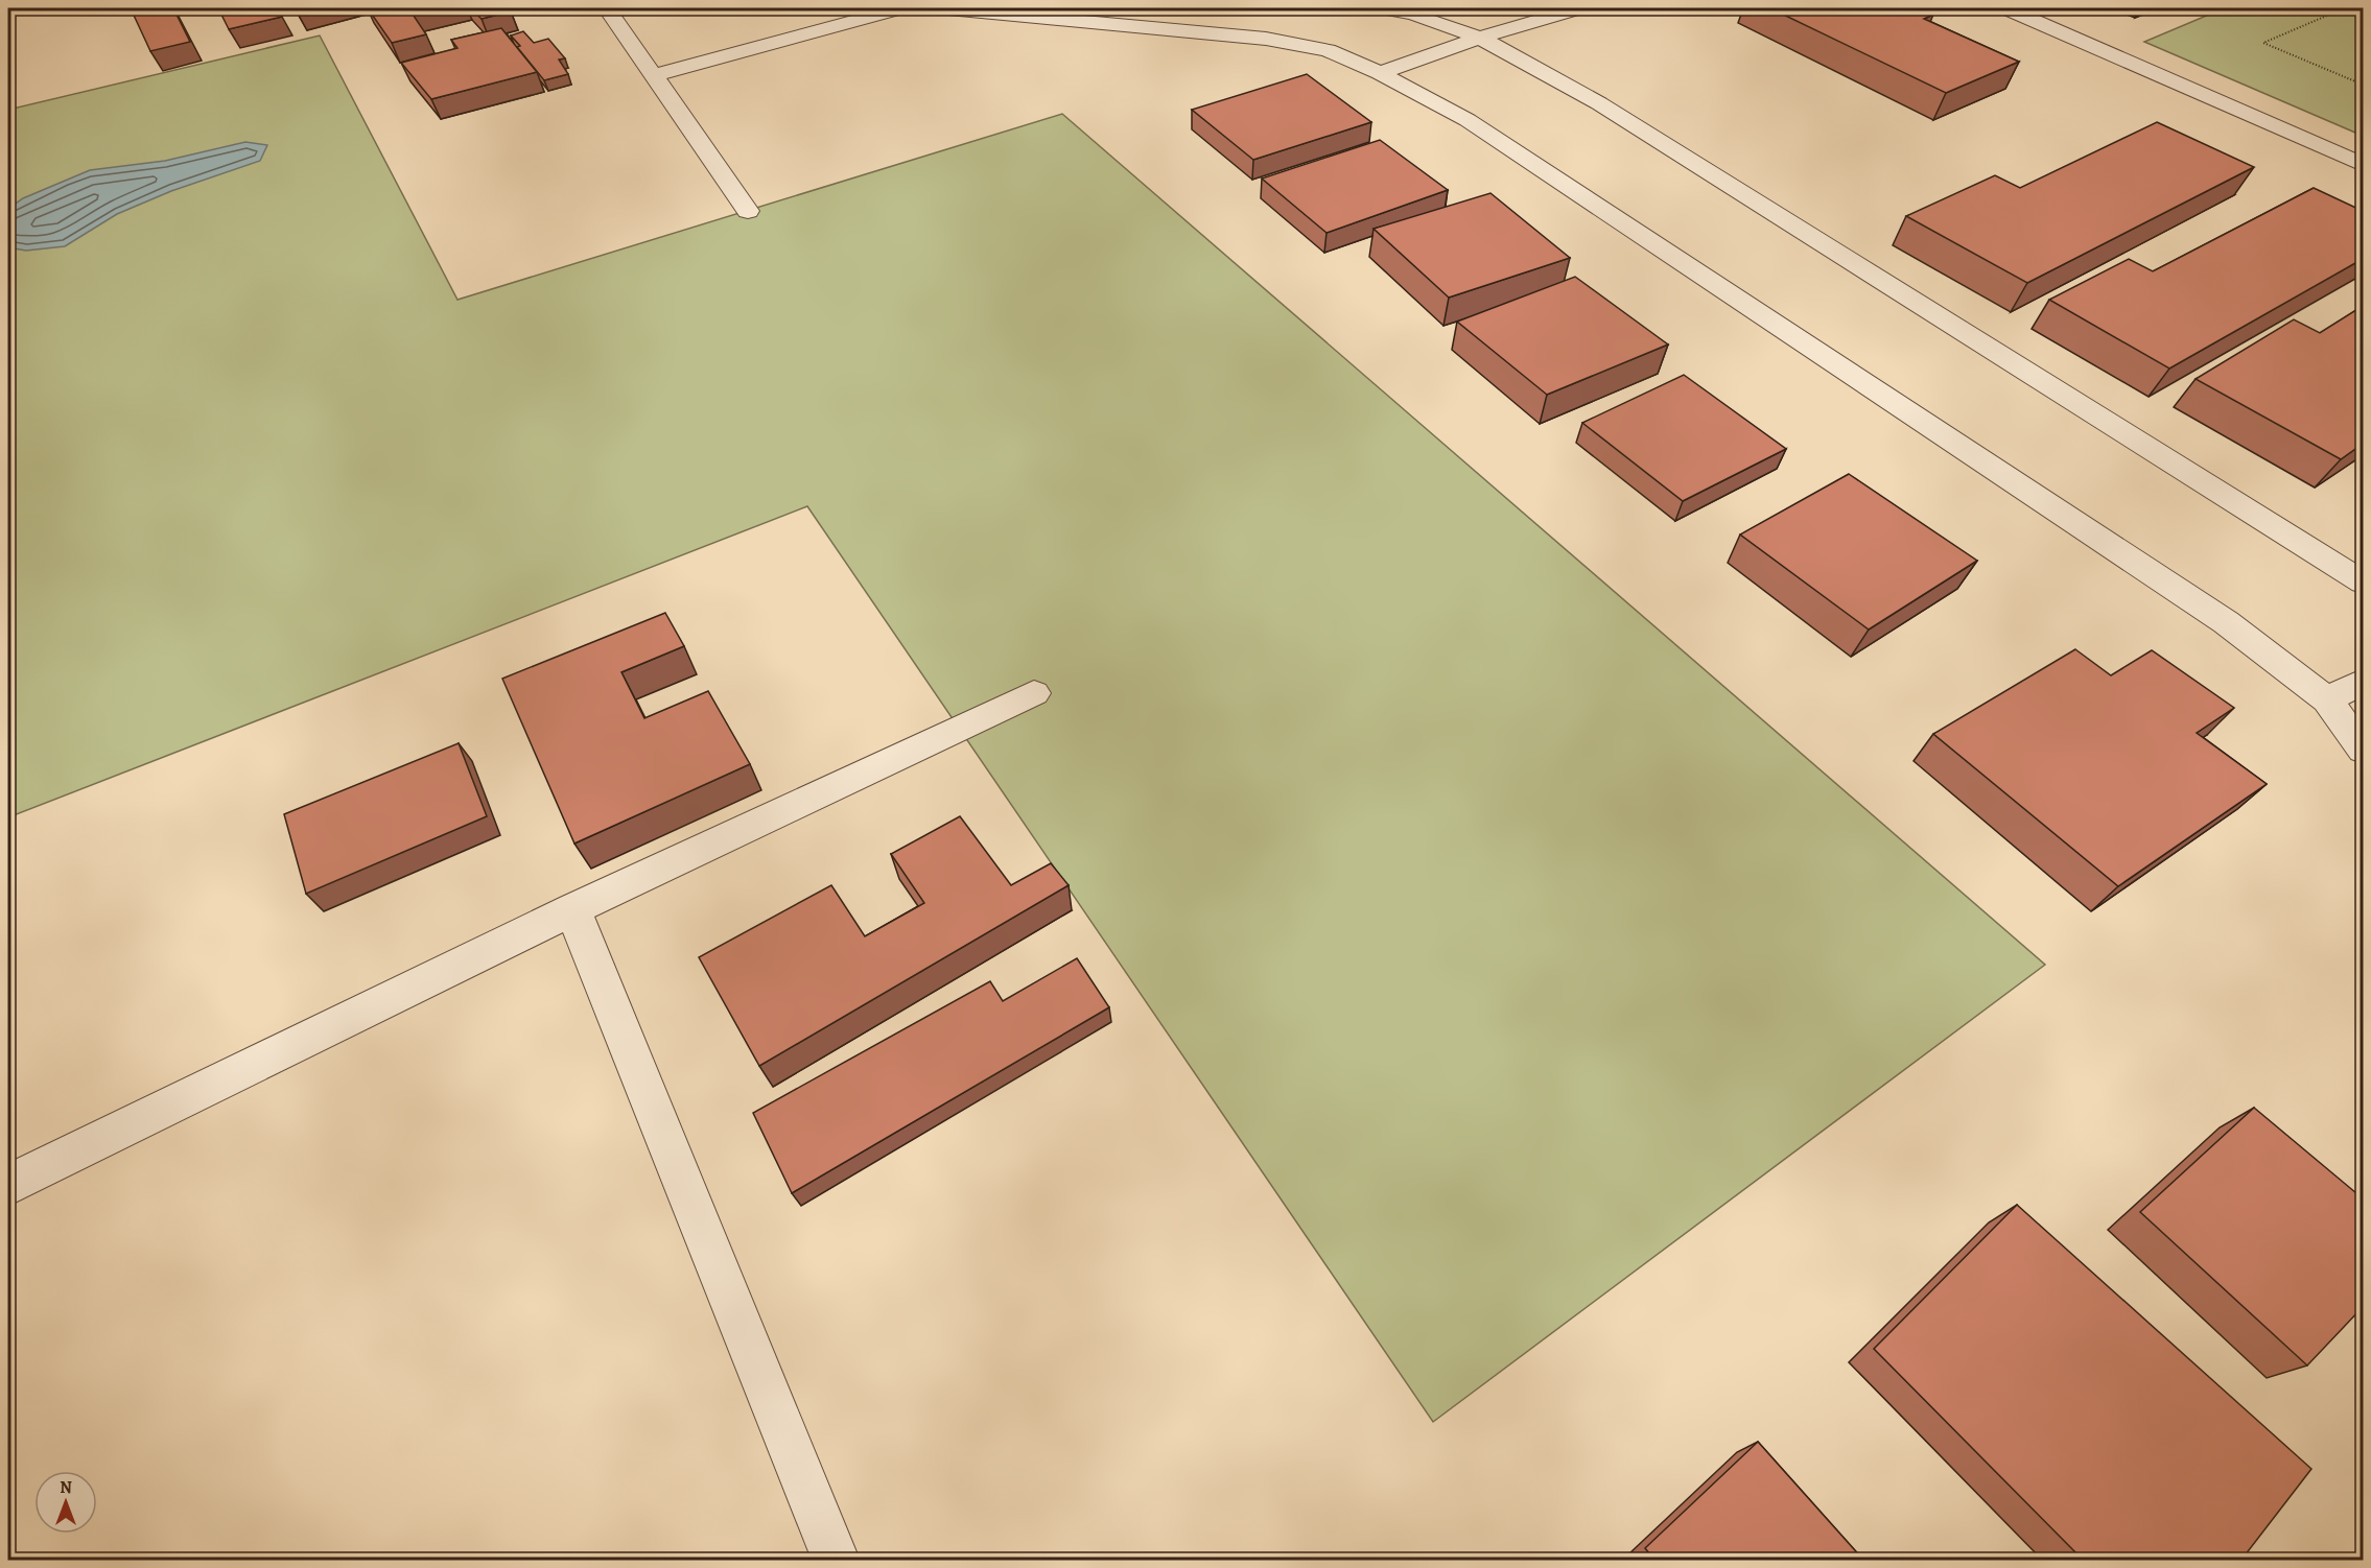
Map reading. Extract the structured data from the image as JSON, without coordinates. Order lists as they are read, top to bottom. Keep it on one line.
{"north":"top"}
